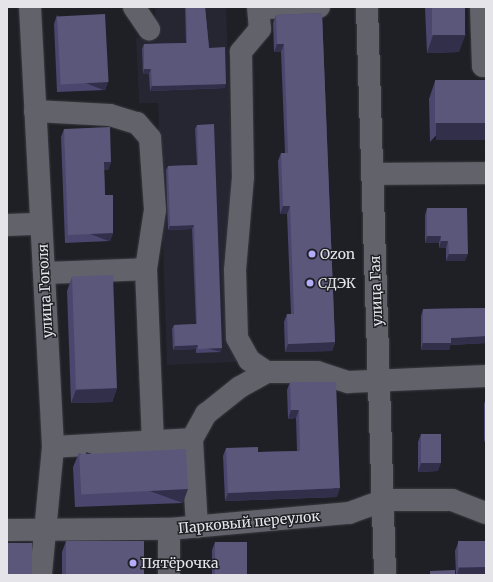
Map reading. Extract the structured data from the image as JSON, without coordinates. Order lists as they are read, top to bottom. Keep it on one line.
{"streets":{"street":["улица Гоголя","улица Гая","Парковый переулок"]},"crossings":[["улица Гоголя","Парковый переулок"],["улица Гая","Парковый переулок"]],"places":["Ozon","СДЭК","Пятёрочка"]}
